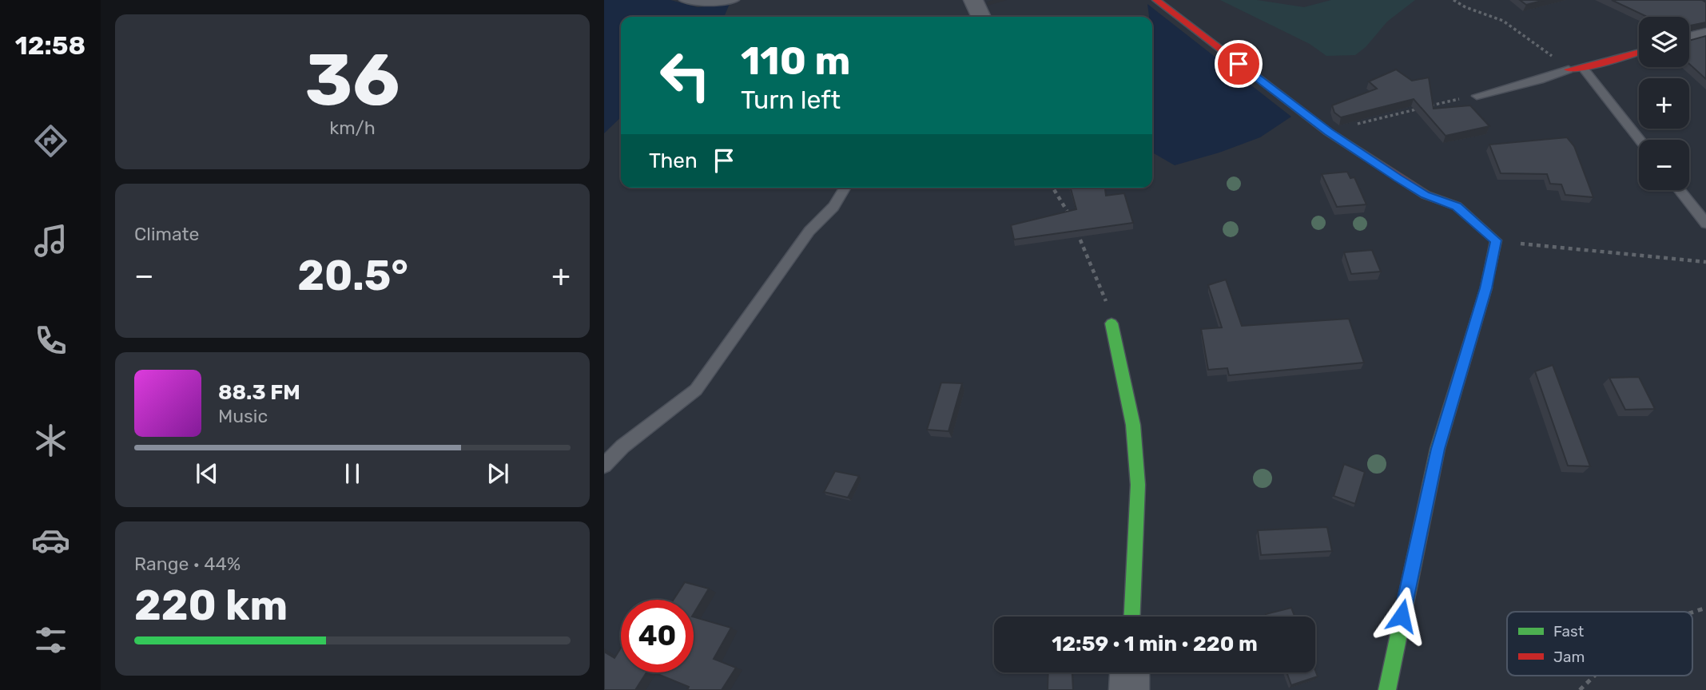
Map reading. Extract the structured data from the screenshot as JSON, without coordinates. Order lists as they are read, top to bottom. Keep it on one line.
{"legend":["Fast","Jam"],"page":{"tabs":"12:58","tile":[["36","km/h"],"Climate",["Range · 44%","220 km"]],"map_buttons":["+","−"],"turn":["110 m","Turn left"],"then":"Then","heat":["−","20.5°","+"],"song":["88.3 FM","Music"],"limit":"40","trip":"12:59 · 1 min · 220 m"}}
